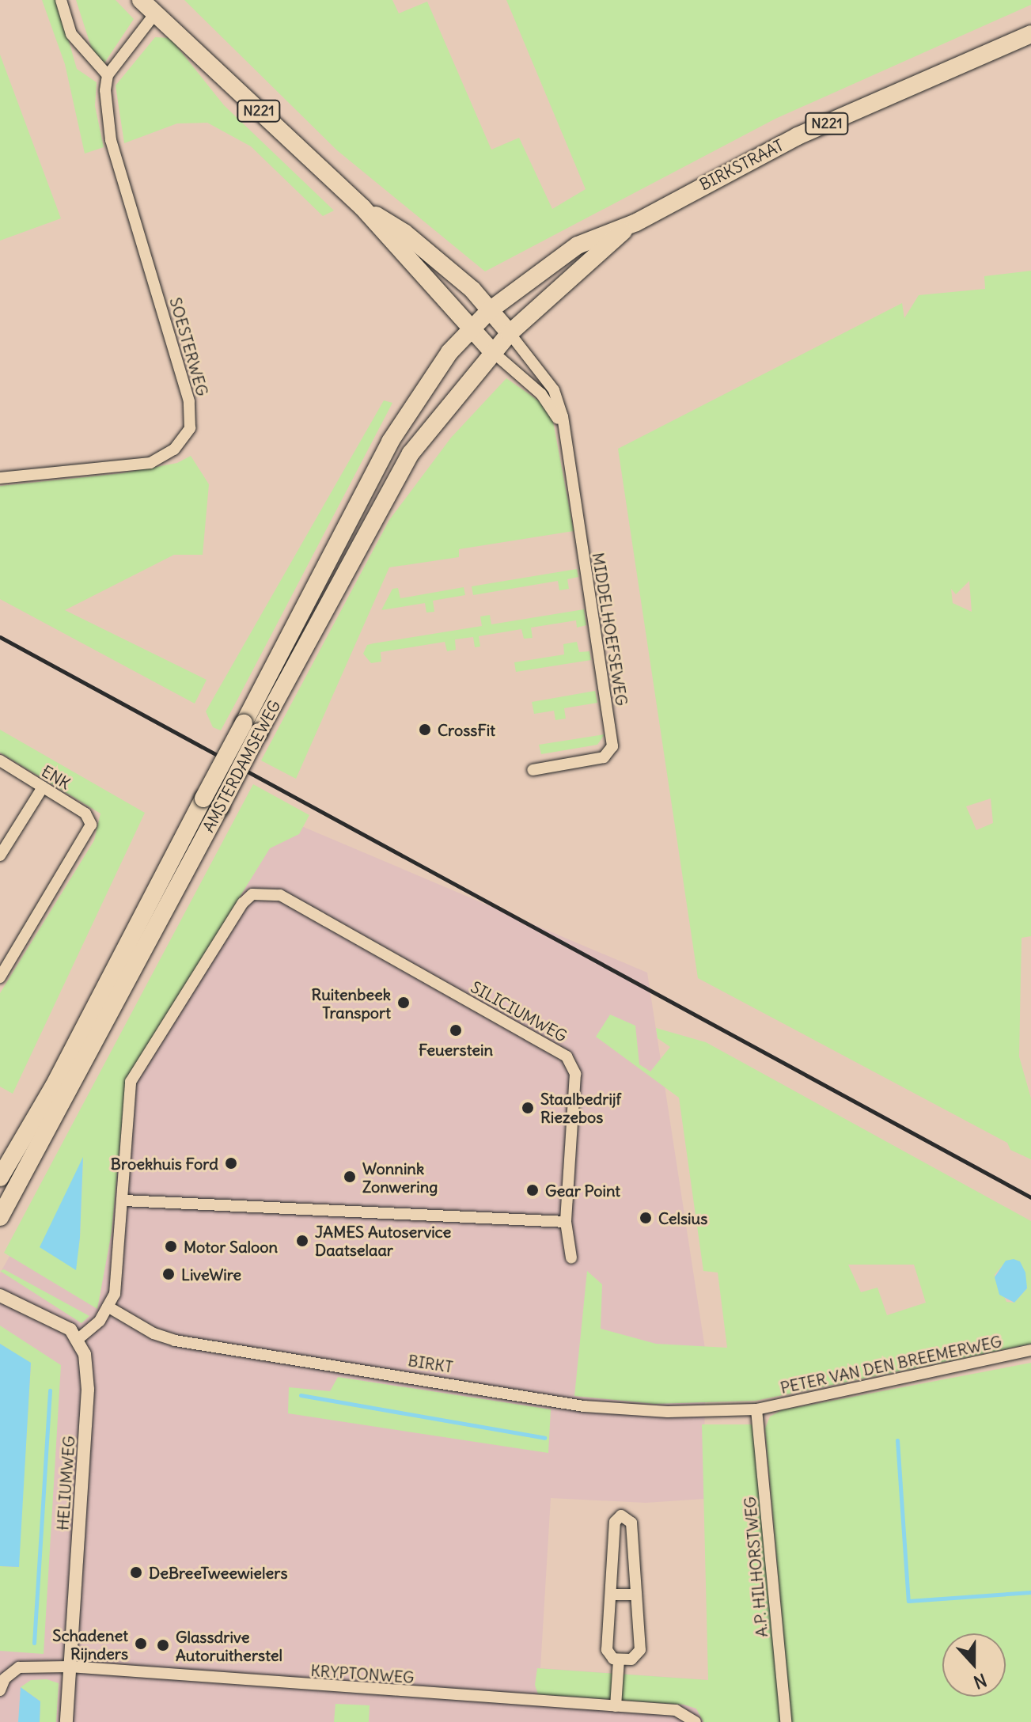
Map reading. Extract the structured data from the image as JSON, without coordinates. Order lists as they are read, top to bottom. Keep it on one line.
{"streets":{"main road":["N221","BIRKSTRAAT","AMSTERDAMSEWEG"],"street":["SOESTERWEG","MIDDELHOEFSEWEG","ENK","SILICIUMWEG","BIRKT","PETER VAN DEN BREEMERWEG","HELIUMWEG","A.P. HILHORSTWEG","KRYPTONWEG"]},"crossings":[["N221","BIRKSTRAAT"],["N221","MIDDELHOEFSEWEG"],["N221","AMSTERDAMSEWEG"],["BIRKSTRAAT","MIDDELHOEFSEWEG"],["BIRKSTRAAT","AMSTERDAMSEWEG"],["MIDDELHOEFSEWEG","AMSTERDAMSEWEG"],["SILICIUMWEG","BIRKT"],["SILICIUMWEG","HELIUMWEG"],["BIRKT","PETER VAN DEN BREEMERWEG"],["BIRKT","A.P. HILHORSTWEG"],["PETER VAN DEN BREEMERWEG","A.P. HILHORSTWEG"],["HELIUMWEG","KRYPTONWEG"]],"places":["CrossFit","Ruitenbeek Transport","Feuerstein","Staalbedrijf Riezebos","Broekhuis Ford","Wonnink Zonwering","Gear Point","Celsius","JAMES Autoservice Daatselaar","Motor Saloon","LiveWire","DeBreeTweewielers","Schadenet Rijnders","Glassdrive Autoruitherstel"],"north":"bottom"}
